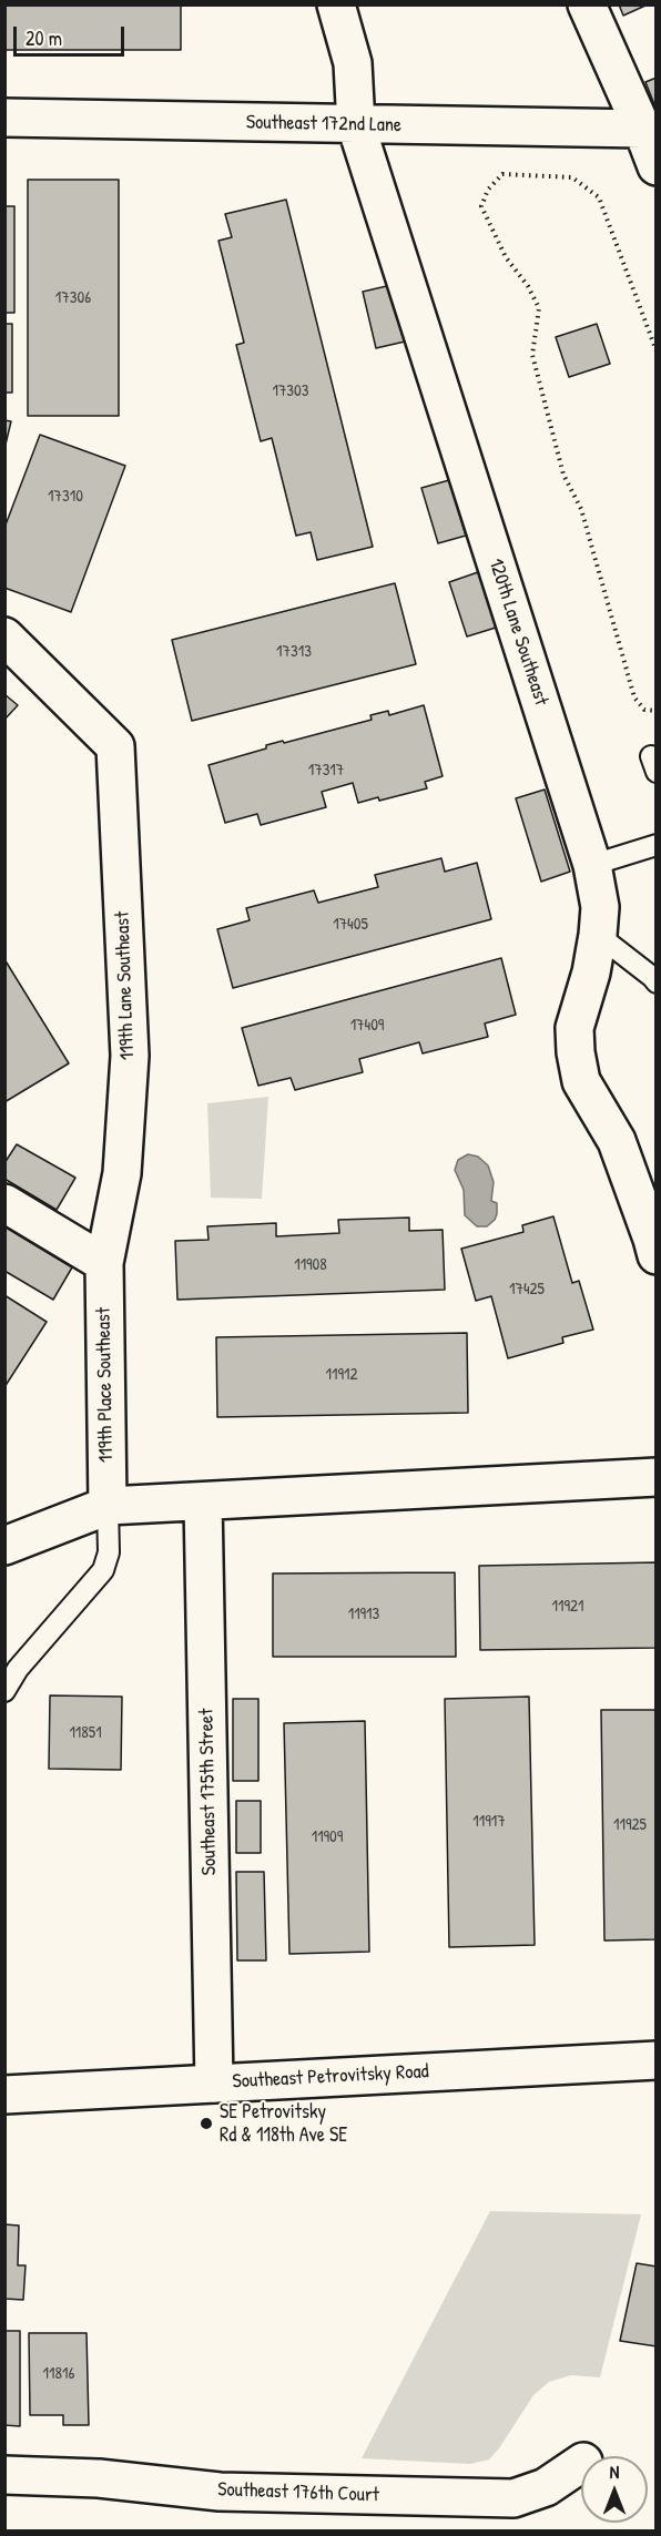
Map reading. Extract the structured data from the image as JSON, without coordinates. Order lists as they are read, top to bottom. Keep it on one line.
{"streets":{"street":["Southeast 172nd Lane","120th Lane Southeast","119th Lane Southeast","119th Place Southeast","Southeast 175th Street","Southeast Petrovitsky Road","Southeast 176th Court"]},"crossings":[["Southeast 172nd Lane","120th Lane Southeast"],["119th Lane Southeast","119th Place Southeast"],["Southeast 175th Street","Southeast Petrovitsky Road"]],"places":["SE Petrovitsky Rd & 118th Ave SE"],"house_numbers":["17306","17303","17310","17313","17317","17405","17409","11908","17425","11912","11921","11913","11851","11917","11925","11909","11816"],"scale_bar":"20 m","north":"top"}
